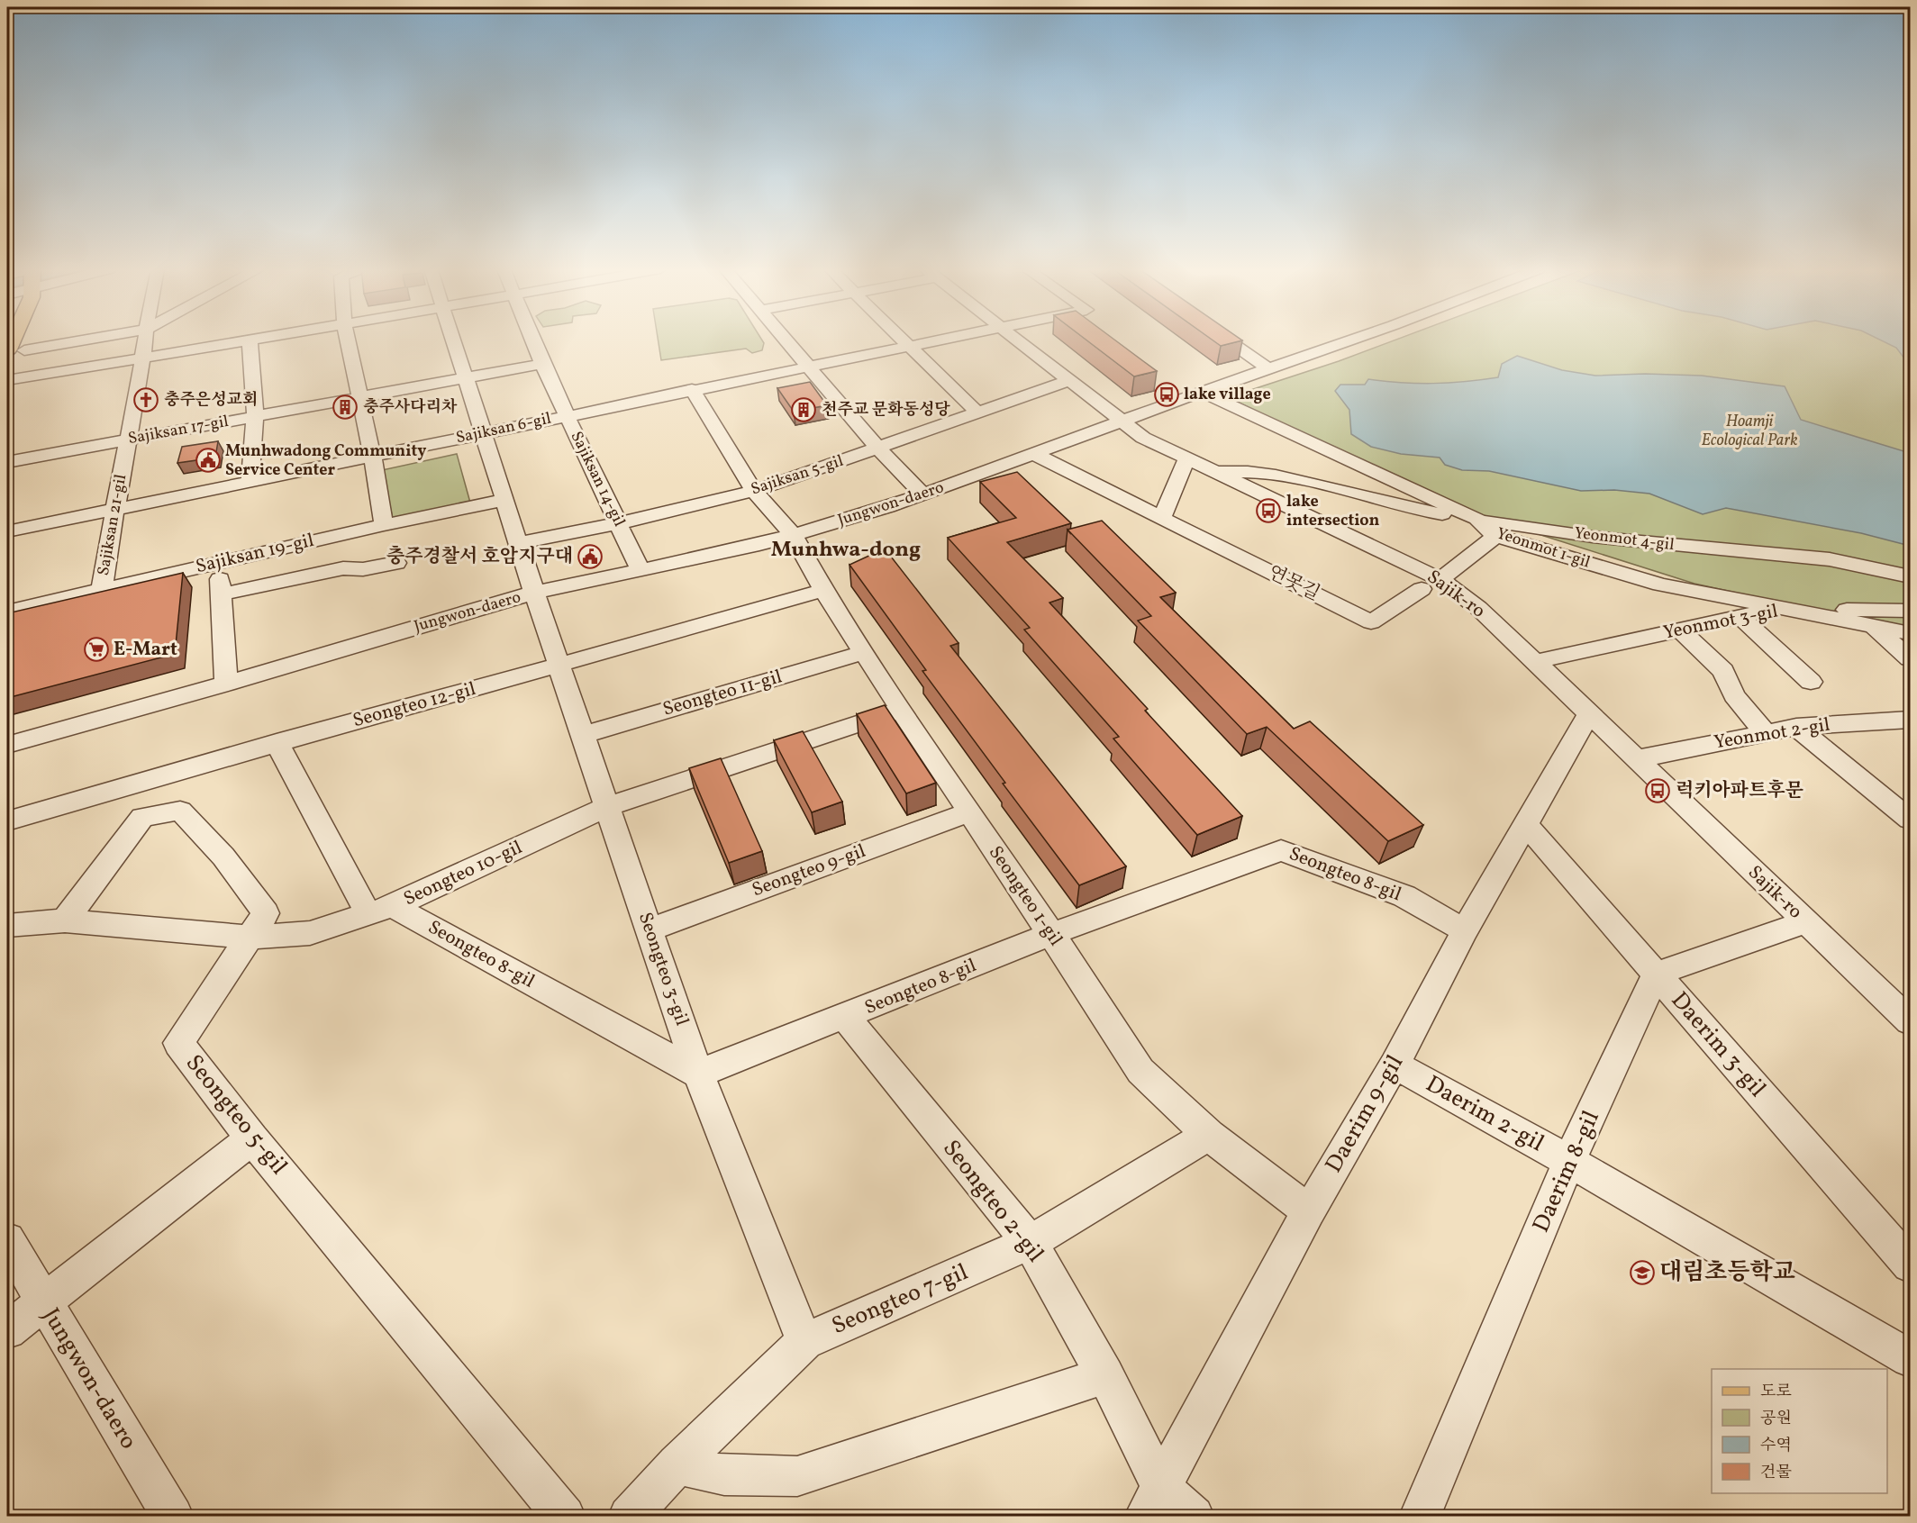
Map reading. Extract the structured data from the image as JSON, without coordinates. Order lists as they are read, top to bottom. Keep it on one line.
{"streets":{"street":["Sajiksan 6-gil","Sajiksan 17-gil","Sajiksan 5-gil","Sajiksan 14-gil","Jungwon-daero","Sajiksan 21-gil","Yeonmot 4-gil","Yeonmot 1-gil","Sajiksan 19-gil","연못길","Sajik-ro","Yeonmot 3-gil","Seongteo 11-gil","Seongteo 12-gil","Yeonmot 2-gil","Seongteo 9-gil","Seongteo 10-gil","Seongteo 8-gil","Seongteo 1-gil","Seongteo 3-gil","Daerim 3-gil","Daerim 9-gil","Daerim 2-gil","Seongteo 5-gil","Daerim 8-gil","Seongteo 2-gil","Seongteo 7-gil"]},"crossings":[["Sajiksan 6-gil","Sajiksan 14-gil"],["Sajiksan 6-gil","Sajiksan 21-gil"],["Sajiksan 6-gil","Seongteo 1-gil"],["Sajiksan 6-gil","Seongteo 3-gil"],["Sajiksan 17-gil","Sajiksan 14-gil"],["Sajiksan 17-gil","Sajiksan 21-gil"],["Sajiksan 17-gil","Seongteo 3-gil"],["Sajiksan 5-gil","Sajiksan 14-gil"],["Sajiksan 5-gil","Sajik-ro"],["Sajiksan 5-gil","Seongteo 1-gil"],["Sajiksan 5-gil","Seongteo 3-gil"],["Sajiksan 14-gil","Jungwon-daero"],["Jungwon-daero","Yeonmot 1-gil"],["Jungwon-daero","연못길"],["Jungwon-daero","Sajik-ro"],["Jungwon-daero","Seongteo 1-gil"],["Jungwon-daero","Seongteo 3-gil"],["Sajiksan 21-gil","Sajiksan 19-gil"],["Yeonmot 4-gil","Yeonmot 1-gil"],["Yeonmot 4-gil","Sajik-ro"],["Yeonmot 1-gil","Yeonmot 3-gil"],["Sajiksan 19-gil","Seongteo 3-gil"],["Sajik-ro","Yeonmot 3-gil"],["Sajik-ro","Yeonmot 2-gil"],["Sajik-ro","Daerim 9-gil"],["Seongteo 11-gil","Seongteo 1-gil"],["Seongteo 11-gil","Seongteo 3-gil"],["Seongteo 12-gil","Seongteo 1-gil"],["Seongteo 12-gil","Seongteo 3-gil"],["Seongteo 9-gil","Seongteo 1-gil"],["Seongteo 9-gil","Seongteo 3-gil"],["Seongteo 10-gil","Seongteo 8-gil"],["Seongteo 10-gil","Seongteo 1-gil"],["Seongteo 10-gil","Seongteo 3-gil"],["Seongteo 10-gil","Seongteo 5-gil"],["Seongteo 8-gil","Seongteo 1-gil"],["Seongteo 8-gil","Seongteo 3-gil"],["Seongteo 8-gil","Daerim 9-gil"],["Seongteo 8-gil","Seongteo 2-gil"],["Seongteo 1-gil","Daerim 9-gil"],["Seongteo 1-gil","Seongteo 7-gil"],["Seongteo 3-gil","Seongteo 7-gil"],["Daerim 3-gil","Daerim 9-gil"],["Daerim 3-gil","Daerim 8-gil"],["Daerim 9-gil","Daerim 2-gil"],["Daerim 9-gil","Seongteo 2-gil"],["Daerim 2-gil","Daerim 8-gil"],["Seongteo 2-gil","Seongteo 7-gil"]],"districts":["Munhwa-dong"],"parks":["Hoamji Ecological Park"],"places":{"bus stop":["lake village","lake intersection","럭키아파트후문"],"church":["충주은성교회"],"building":["충주사다리차","천주교 문화동성당"],"public building":["Munhwadong Community Service Center","충주경찰서 호암지구대"],"supermarket":["E-Mart"],"school or university":["대림초등학교"]},"legend":["도로","공원","수역","건물"]}
